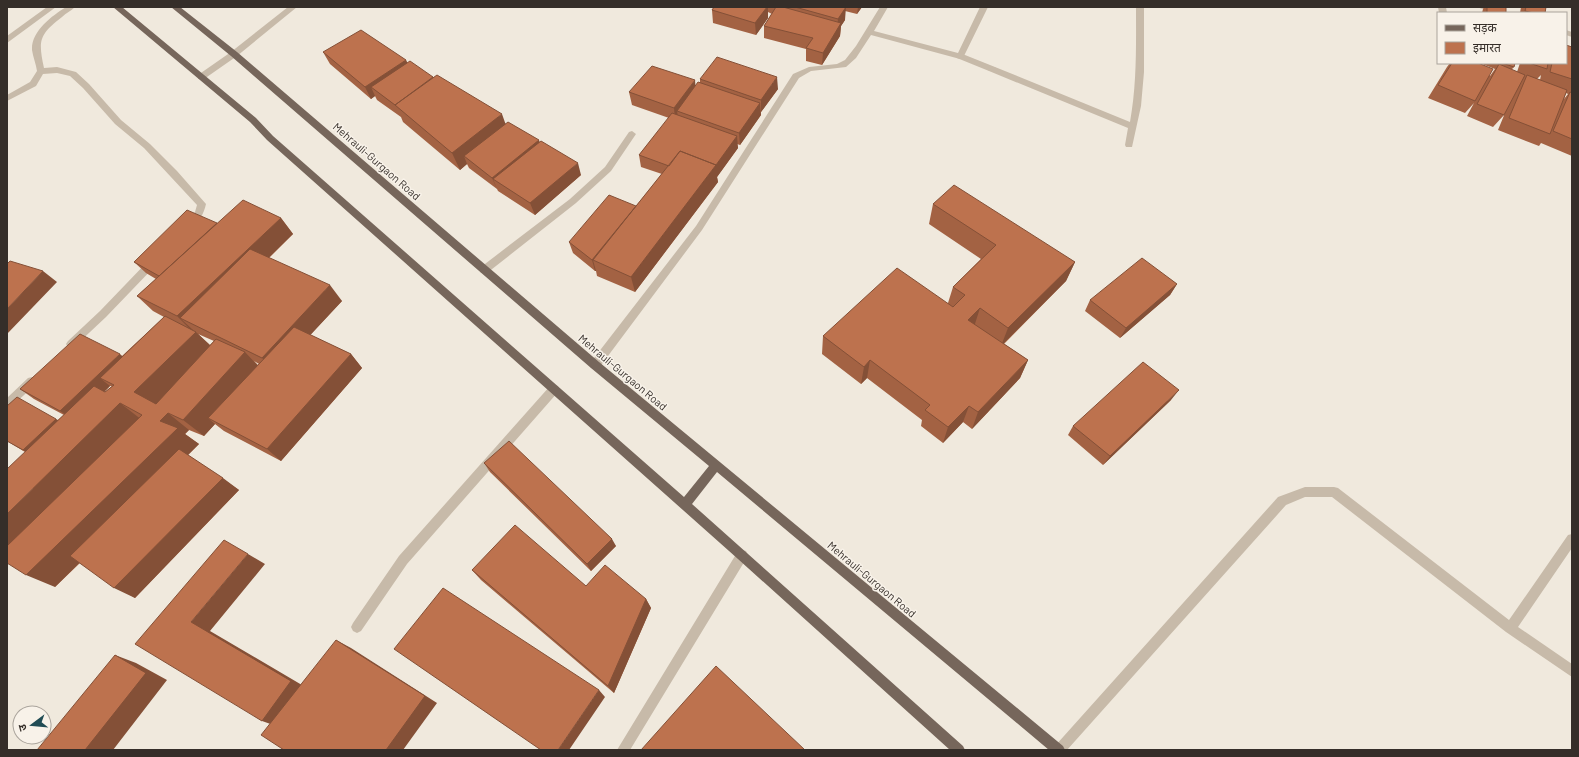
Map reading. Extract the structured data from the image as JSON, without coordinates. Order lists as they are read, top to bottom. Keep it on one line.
{"streets":{"main road":["Mehrauli-Gurgaon Road"]},"legend":["सड़क","इमारत"],"north":"left"}
